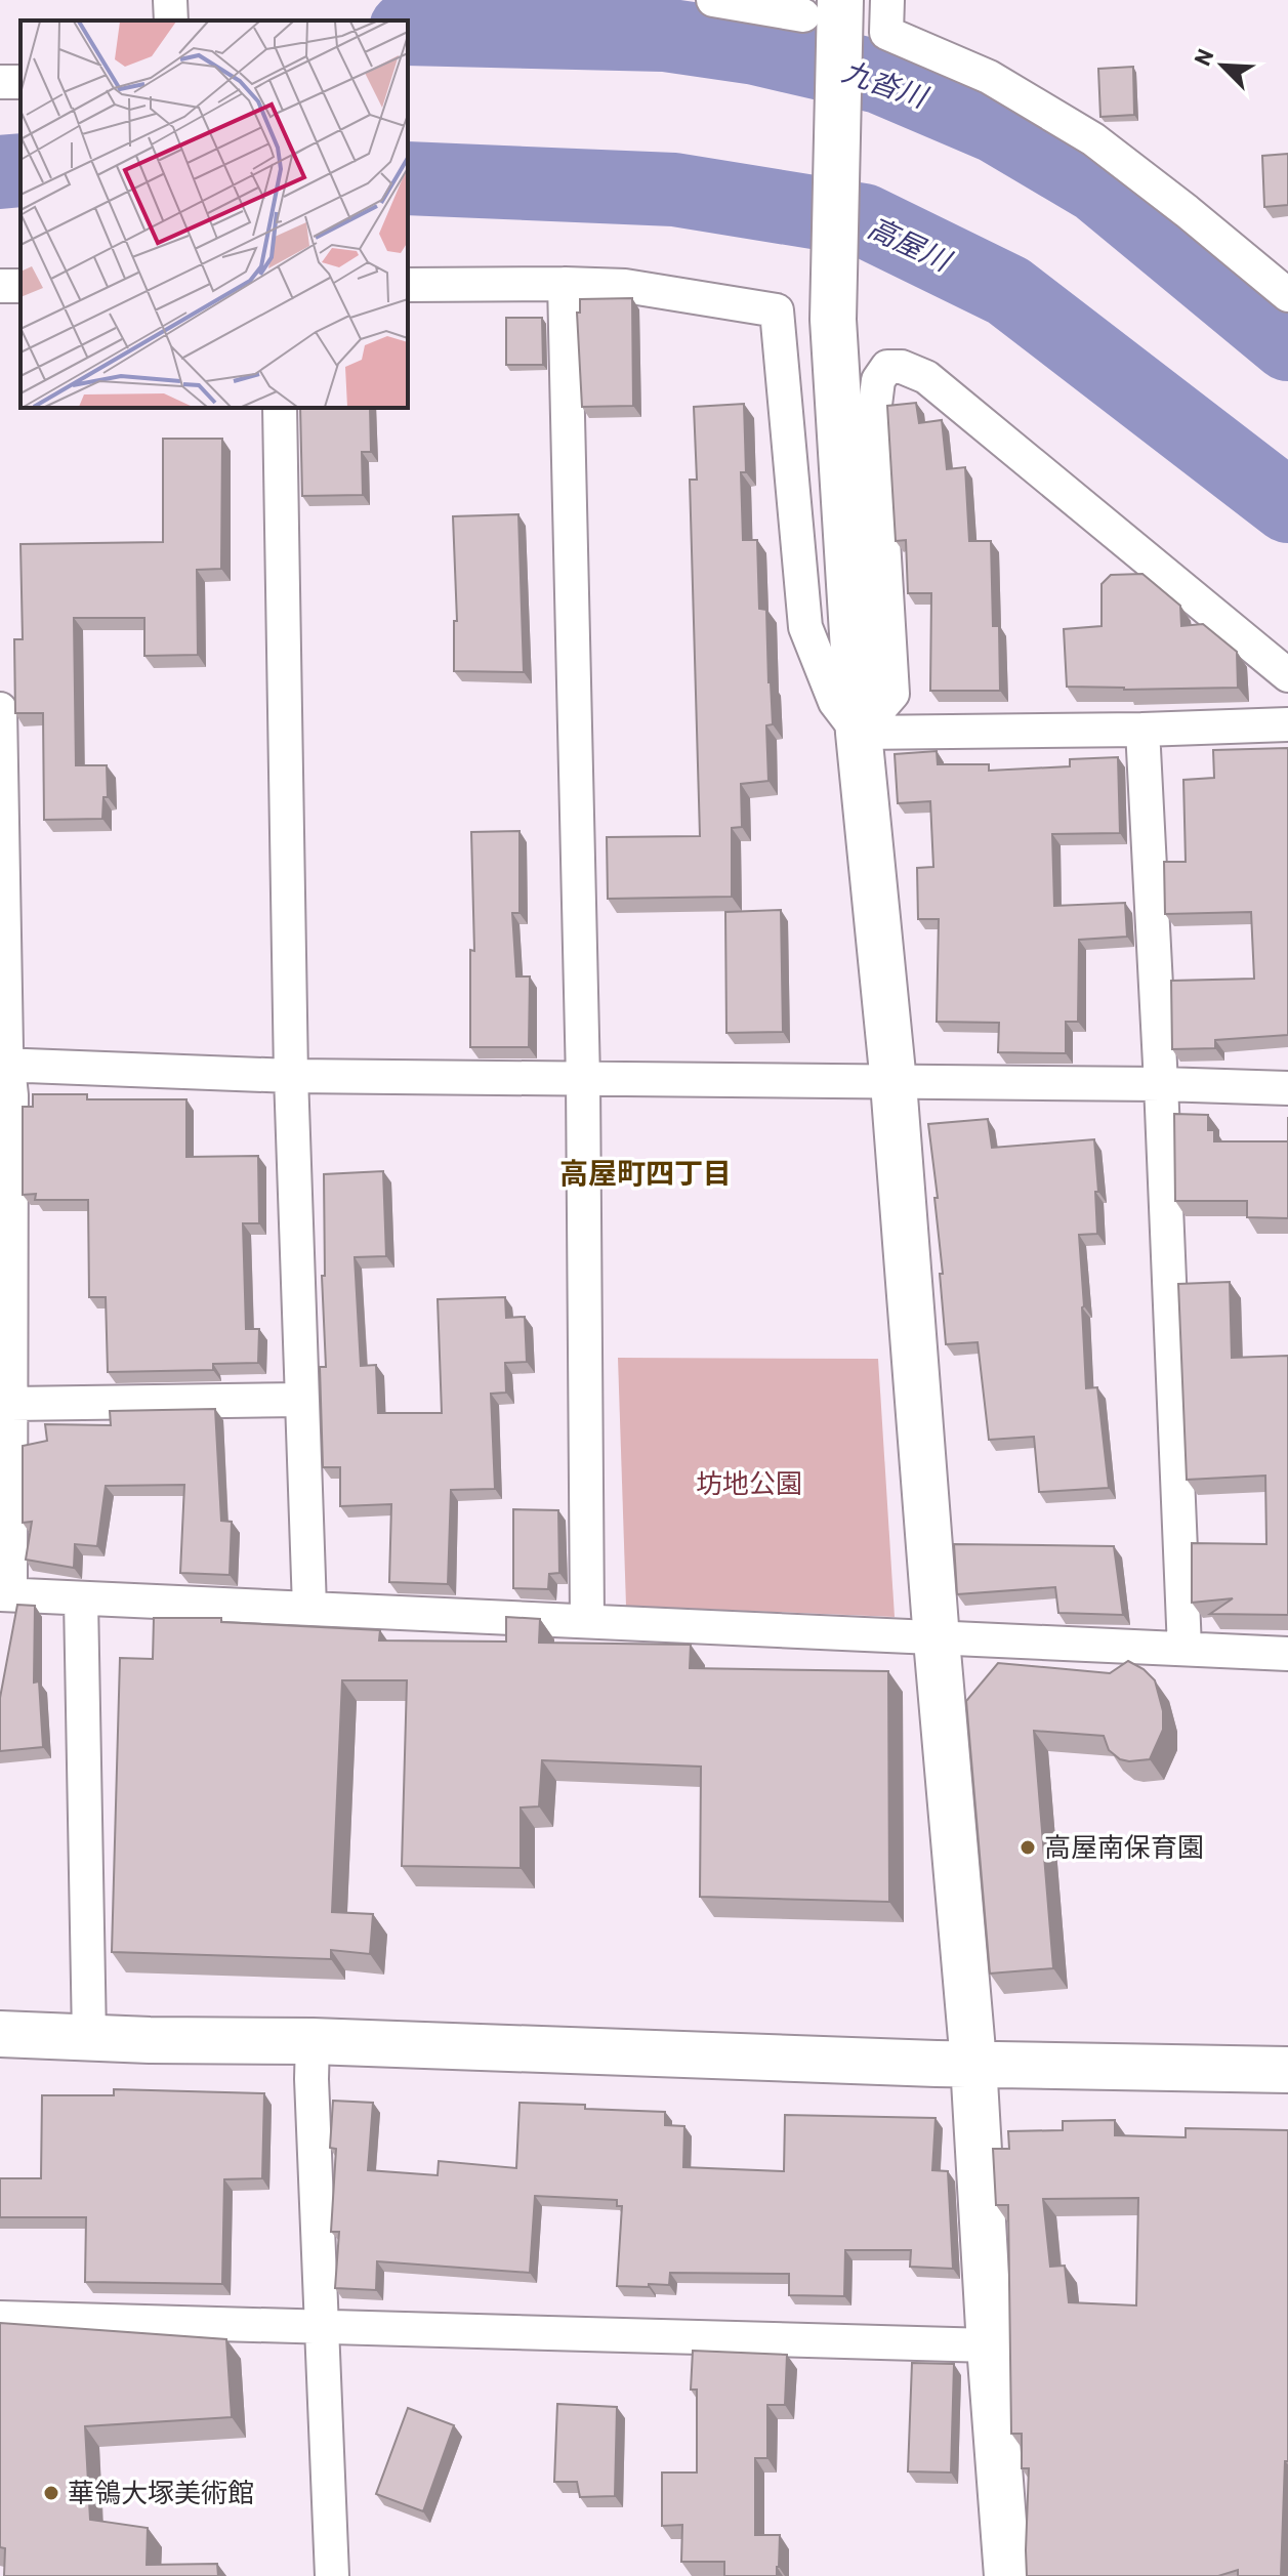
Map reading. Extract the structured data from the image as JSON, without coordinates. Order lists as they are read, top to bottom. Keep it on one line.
{"districts":["高屋町四丁目"],"water":["九沓川","高屋川"],"parks":["坊地公園"],"places":["高屋南保育園","華鴒大塚美術館"],"north":"top left"}
